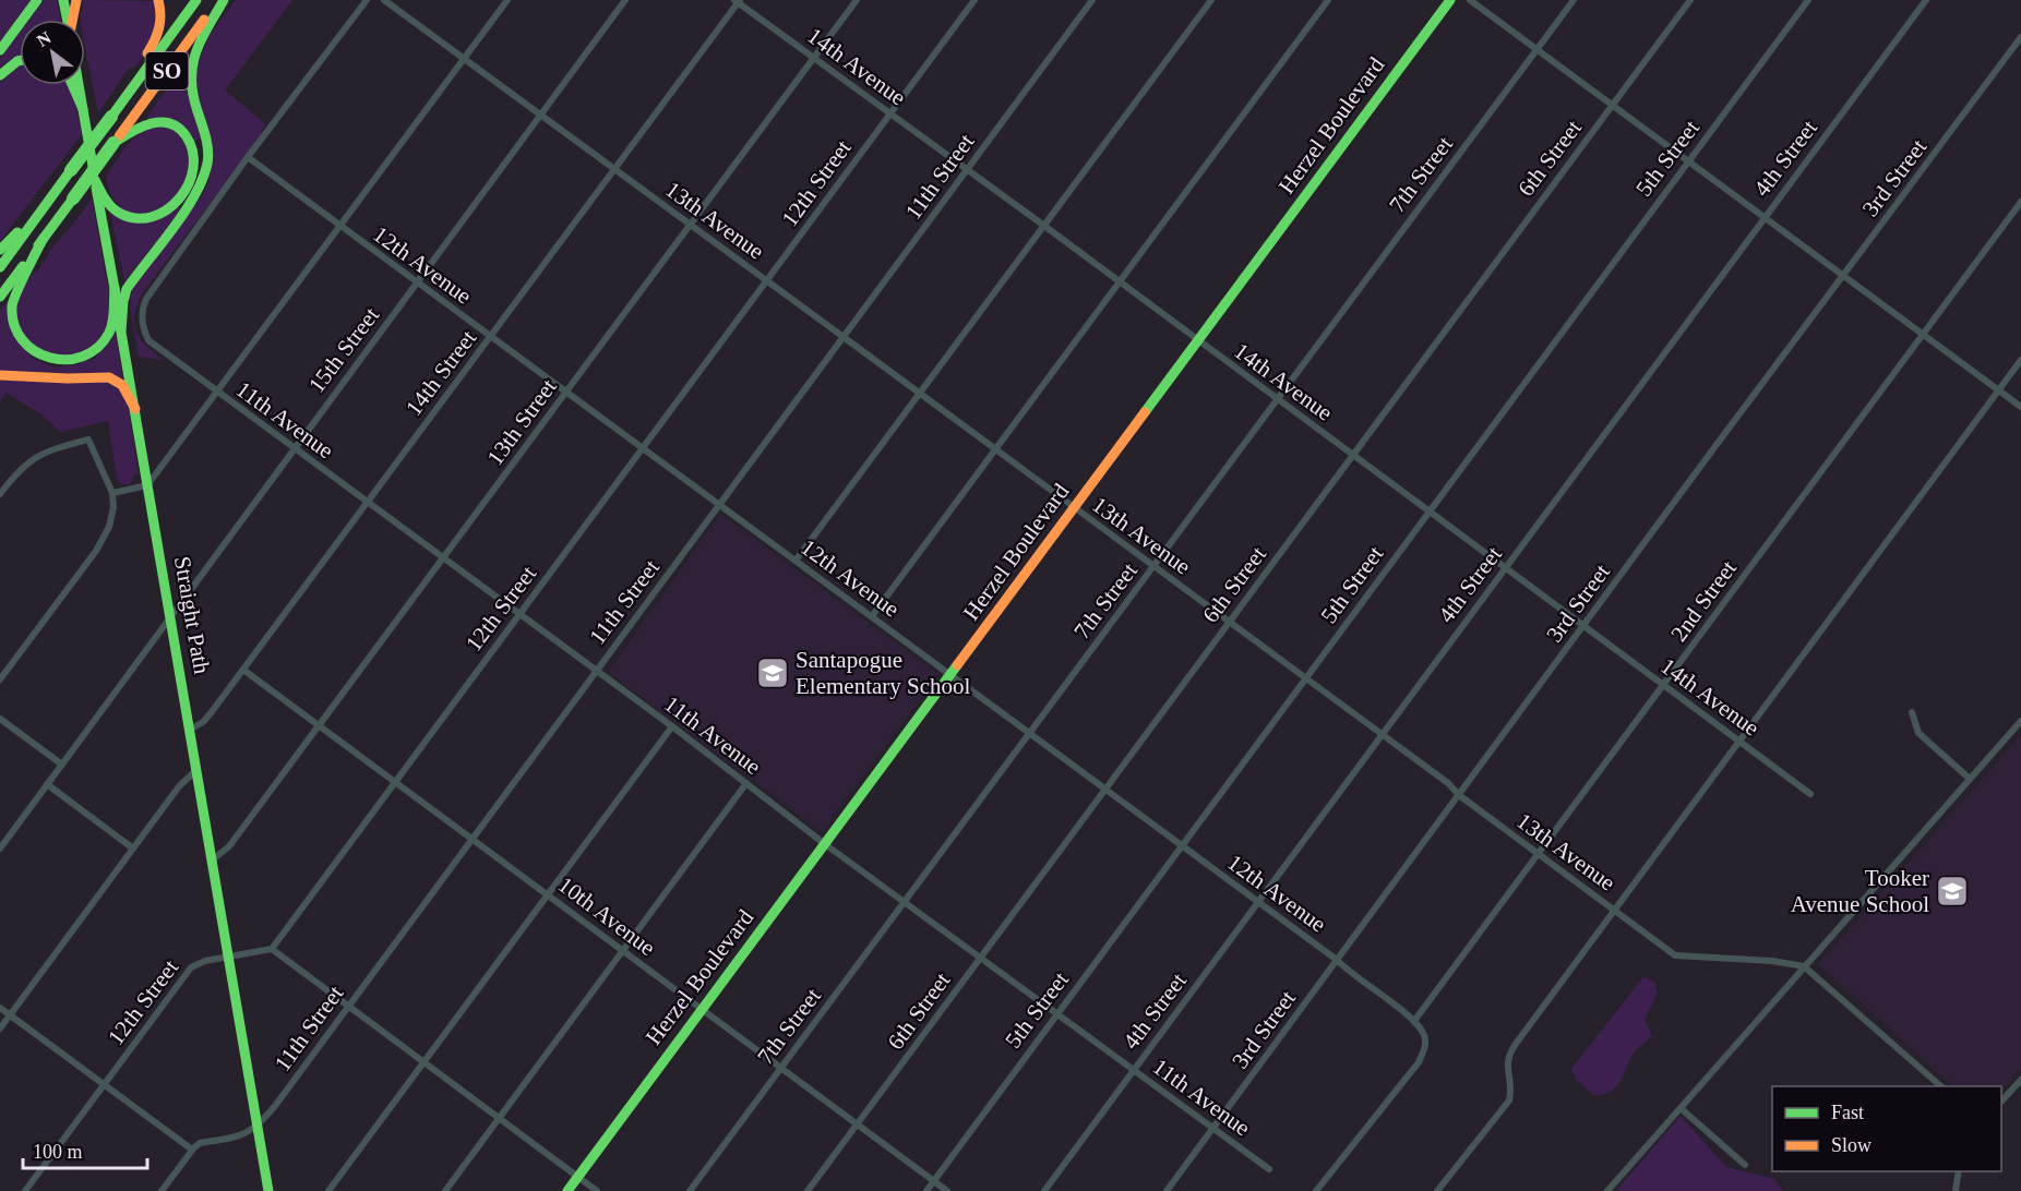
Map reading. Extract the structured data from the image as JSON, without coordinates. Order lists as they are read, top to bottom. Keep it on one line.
{"streets":{"main road":["SO","Herzel Boulevard","Straight Path"],"street":["14th Avenue","6th Street","5th Street","4th Street","7th Street","11th Street","3rd Street","12th Street","13th Avenue","12th Avenue","15th Street","14th Street","11th Avenue","13th Street","2nd Street","10th Avenue"]},"crossings":[["14th Avenue","Herzel Boulevard"],["14th Avenue","6th Street"],["14th Avenue","5th Street"],["14th Avenue","4th Street"],["14th Avenue","7th Street"],["14th Avenue","11th Street"],["14th Avenue","3rd Street"],["14th Avenue","12th Street"],["14th Avenue","14th Street"],["14th Avenue","13th Street"],["14th Avenue","2nd Street"],["Herzel Boulevard","13th Avenue"],["Herzel Boulevard","12th Avenue"],["Herzel Boulevard","11th Avenue"],["Herzel Boulevard","10th Avenue"],["6th Street","13th Avenue"],["6th Street","12th Avenue"],["6th Street","11th Avenue"],["6th Street","10th Avenue"],["5th Street","13th Avenue"],["5th Street","12th Avenue"],["5th Street","11th Avenue"],["5th Street","10th Avenue"],["4th Street","13th Avenue"],["4th Street","12th Avenue"],["4th Street","11th Avenue"],["7th Street","13th Avenue"],["7th Street","12th Avenue"],["7th Street","11th Avenue"],["7th Street","10th Avenue"],["11th Street","13th Avenue"],["11th Street","12th Avenue"],["11th Street","11th Avenue"],["11th Street","Straight Path"],["11th Street","10th Avenue"],["3rd Street","13th Avenue"],["3rd Street","12th Avenue"],["3rd Street","11th Avenue"],["12th Street","13th Avenue"],["12th Street","12th Avenue"],["12th Street","11th Avenue"],["12th Street","Straight Path"],["12th Street","10th Avenue"],["13th Avenue","15th Street"],["13th Avenue","14th Street"],["13th Avenue","13th Street"],["13th Avenue","2nd Street"],["12th Avenue","15th Street"],["12th Avenue","14th Street"],["12th Avenue","11th Avenue"],["12th Avenue","13th Street"],["12th Avenue","2nd Street"],["15th Street","11th Avenue"],["15th Street","Straight Path"],["14th Street","11th Avenue"],["14th Street","Straight Path"],["14th Street","10th Avenue"],["11th Avenue","13th Street"],["13th Street","Straight Path"],["13th Street","10th Avenue"]],"places":{"school or university":["Santapogue Elementary School","Tooker Avenue School"]},"legend":["Fast","Slow"],"scale_bar":"100 m","north":"top left"}
